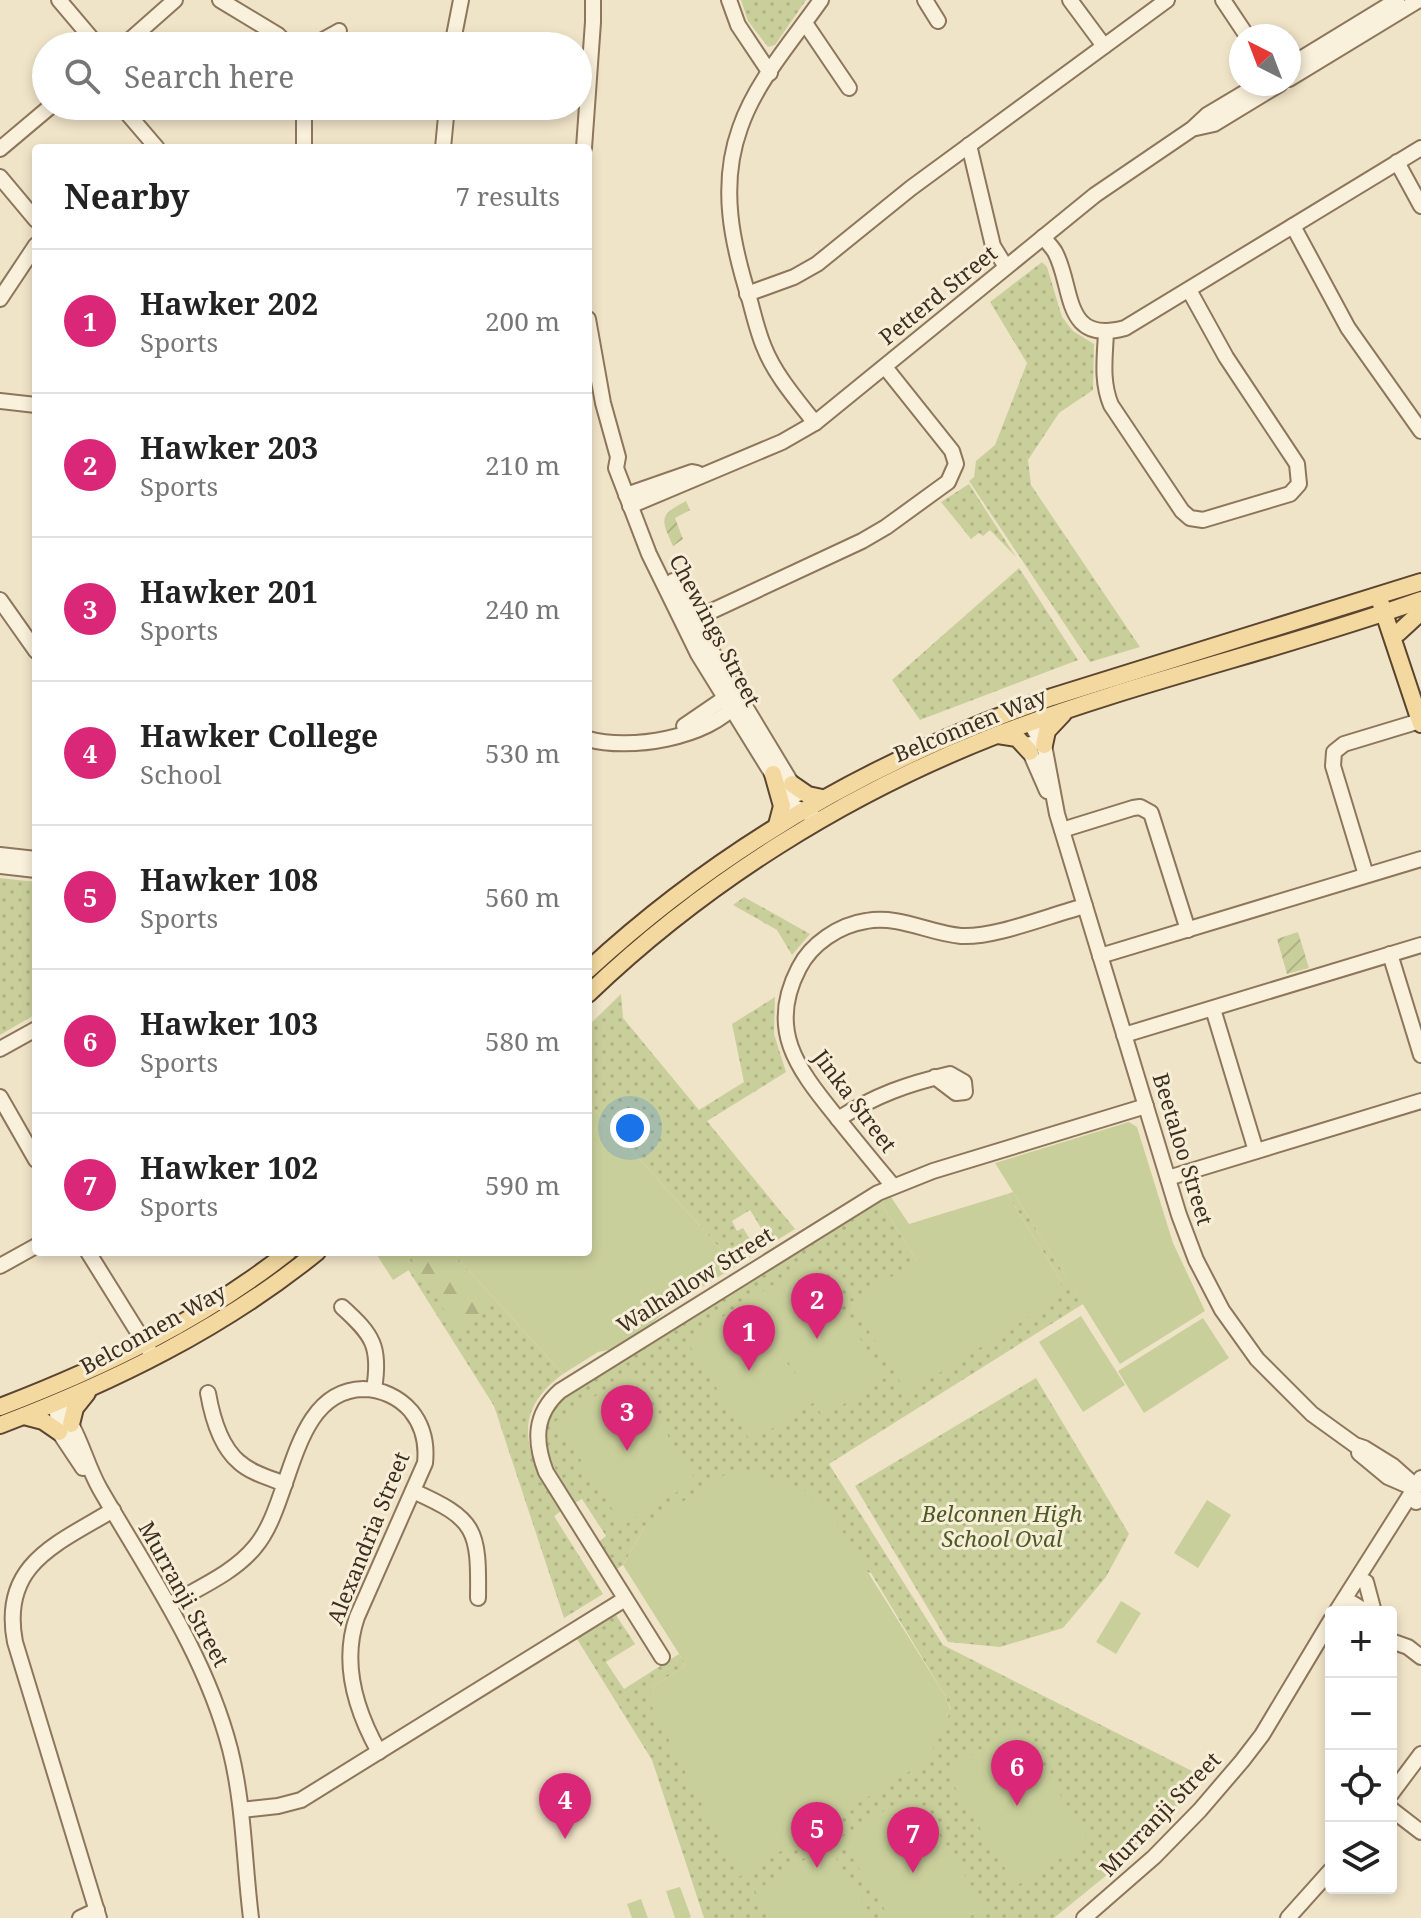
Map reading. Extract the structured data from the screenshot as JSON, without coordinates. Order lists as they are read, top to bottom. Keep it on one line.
{"streets":{"main road":["Belconnen Way"],"street":["Petterd Street","Chewings Street","Jinka Street","Beetaloo Street","Walhallow Street","Alexandria Street","Murranji Street"]},"crossings":[["Petterd Street","Chewings Street"],["Chewings Street","Belconnen Way"],["Belconnen Way","Beetaloo Street"],["Belconnen Way","Murranji Street"],["Jinka Street","Beetaloo Street"],["Jinka Street","Walhallow Street"],["Beetaloo Street","Walhallow Street"]],"parks":["Belconnen High School Oval"],"north":"top left","page":{"search":"Search here","heading":["Nearby","7 results"],"list":[{"mark":"1","name":"Hawker 202","note":"Sports","value":"200 m"},{"mark":"2","name":"Hawker 203","note":"Sports","value":"210 m"},{"mark":"3","name":"Hawker 201","note":"Sports","value":"240 m"},{"mark":"4","name":"Hawker College","note":"School","value":"530 m"},{"mark":"5","name":"Hawker 108","note":"Sports","value":"560 m"},{"mark":"6","name":"Hawker 103","note":"Sports","value":"580 m"},{"mark":"7","name":"Hawker 102","note":"Sports","value":"590 m"}],"pins":["2","1","3","6","4","5","7"],"map_buttons":["+","−"]}}
